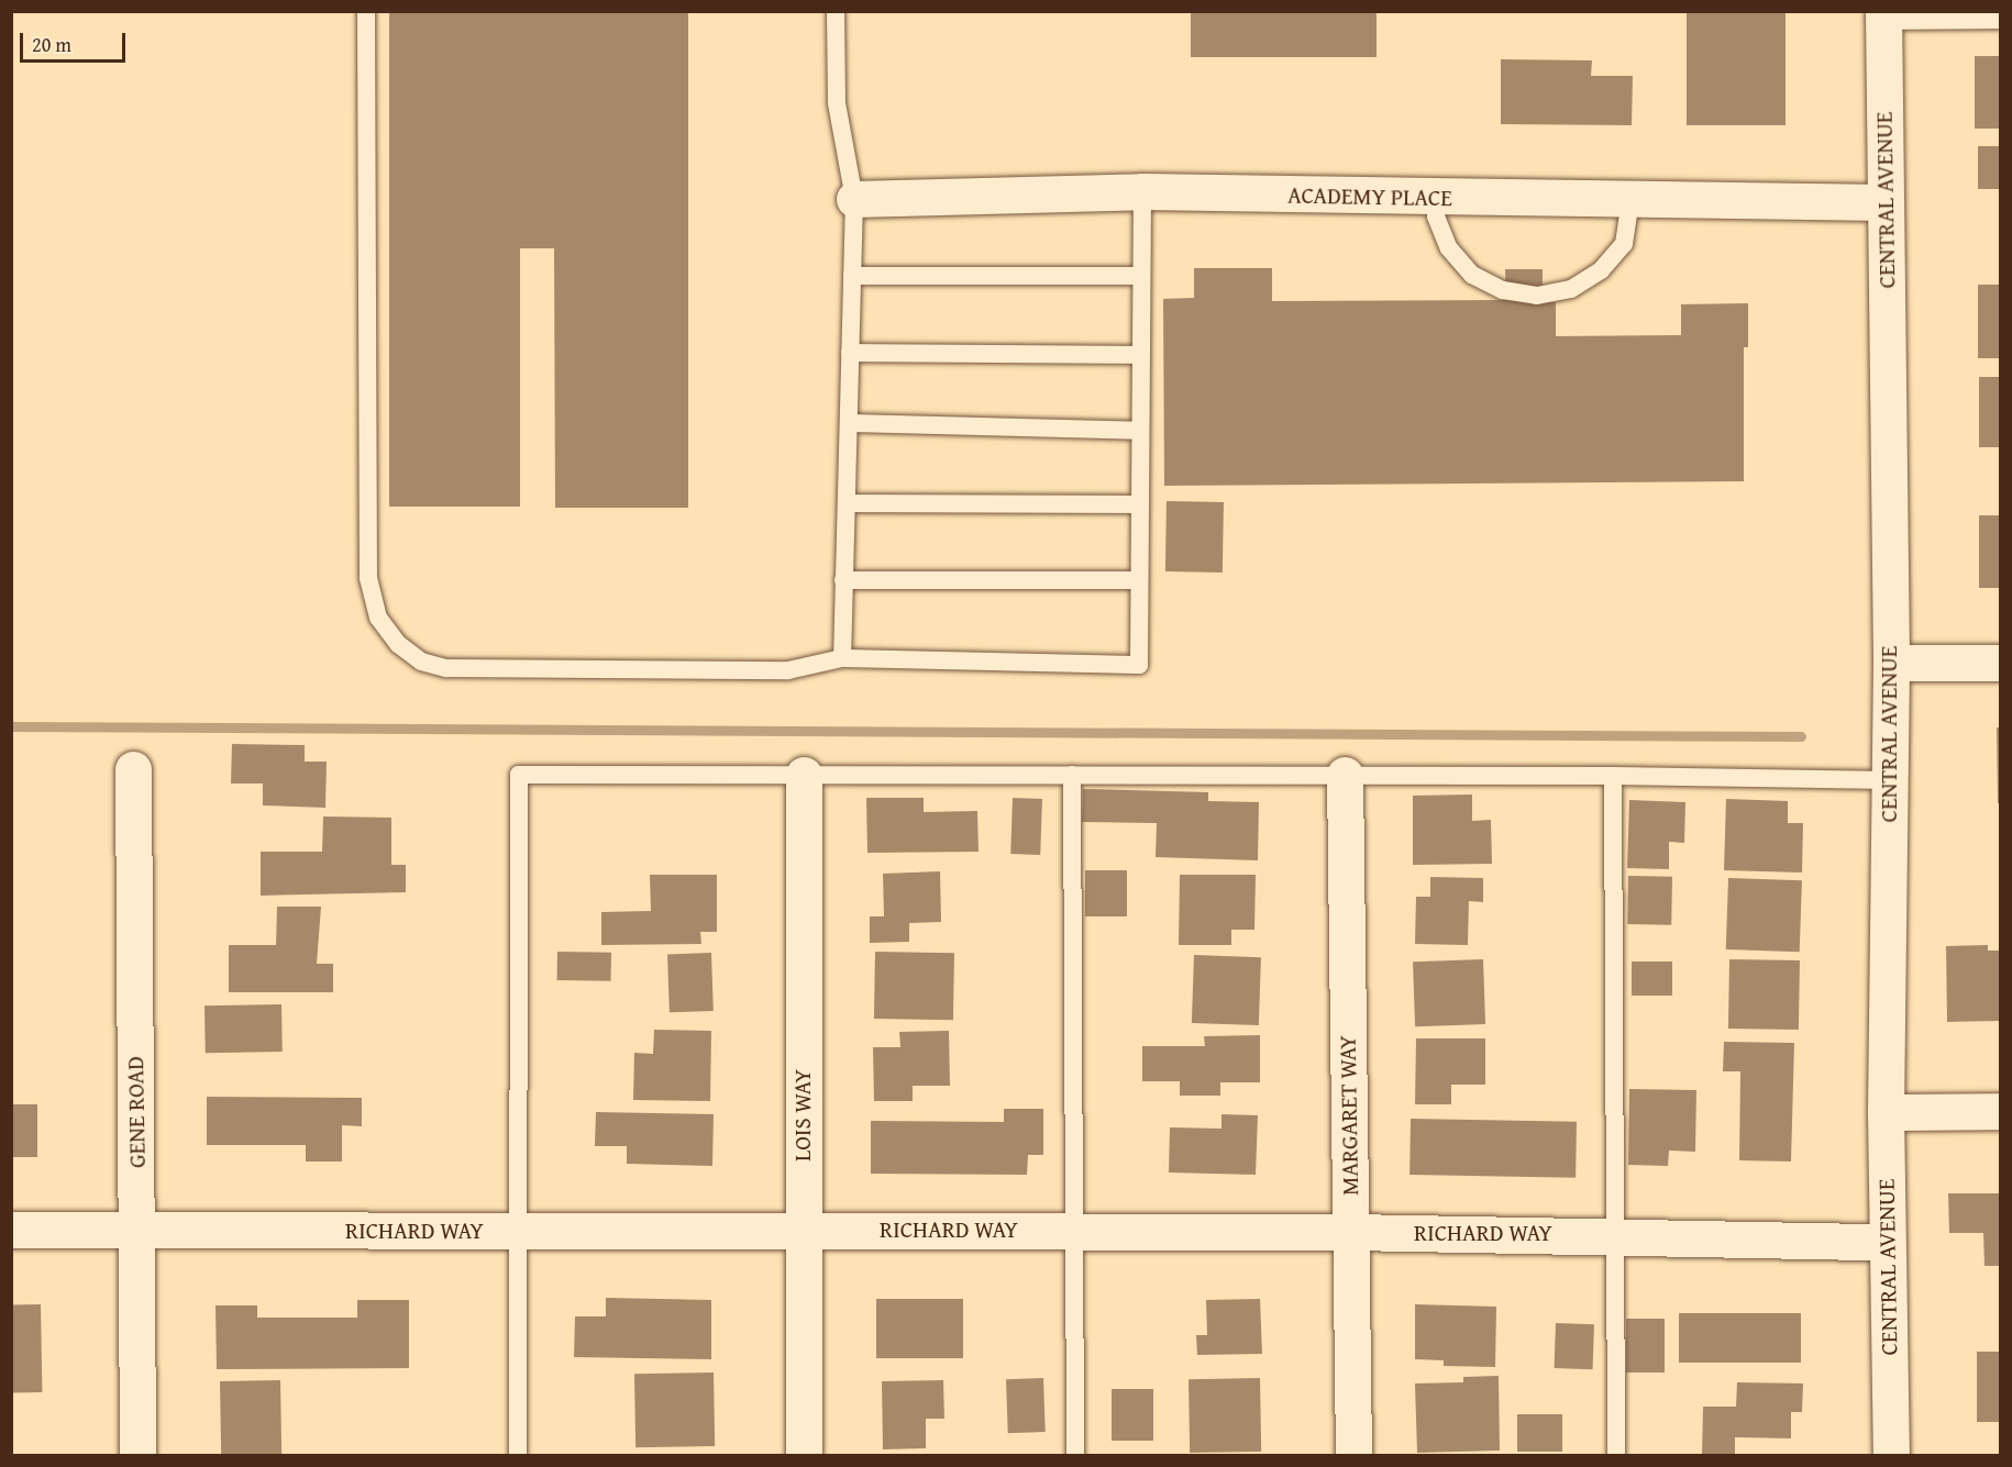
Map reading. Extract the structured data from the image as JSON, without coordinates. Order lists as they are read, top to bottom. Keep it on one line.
{"streets":{"street":["ACADEMY PLACE","CENTRAL AVENUE","GENE ROAD","LOIS WAY","MARGARET WAY","RICHARD WAY"]},"crossings":[["ACADEMY PLACE","CENTRAL AVENUE"],["CENTRAL AVENUE","RICHARD WAY"],["GENE ROAD","RICHARD WAY"],["LOIS WAY","RICHARD WAY"],["MARGARET WAY","RICHARD WAY"]],"scale_bar":"20 m"}
